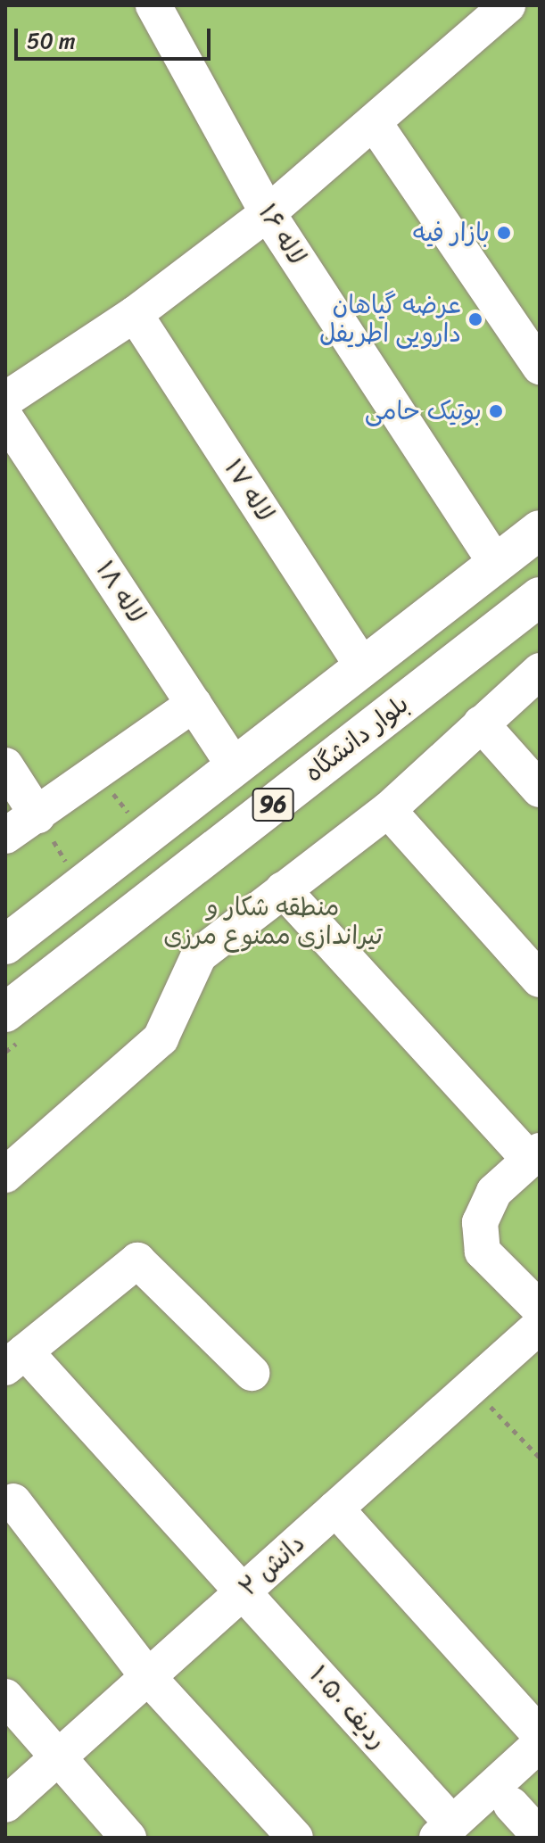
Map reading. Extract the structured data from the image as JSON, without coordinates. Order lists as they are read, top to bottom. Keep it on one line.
{"streets":{"main road":["بلوار دانشگاه","96"],"street":["لاله ۱۶","لاله ۱۷","لاله ۱۸","دانش ۲","ردیف ۱۰۵۰"]},"crossings":[["لاله ۱۶","96"],["لاله ۱۷","96"],["لاله ۱۸","96"],["دانش ۲","ردیف ۱۰۵۰"]],"parks":["منطقه شکار و تیراندازی ممنوع مرزی"],"places":["بازار فیه","عرضه گیاهان دارویی اطریفل","بوتیک حامی"],"scale_bar":"50 m"}
